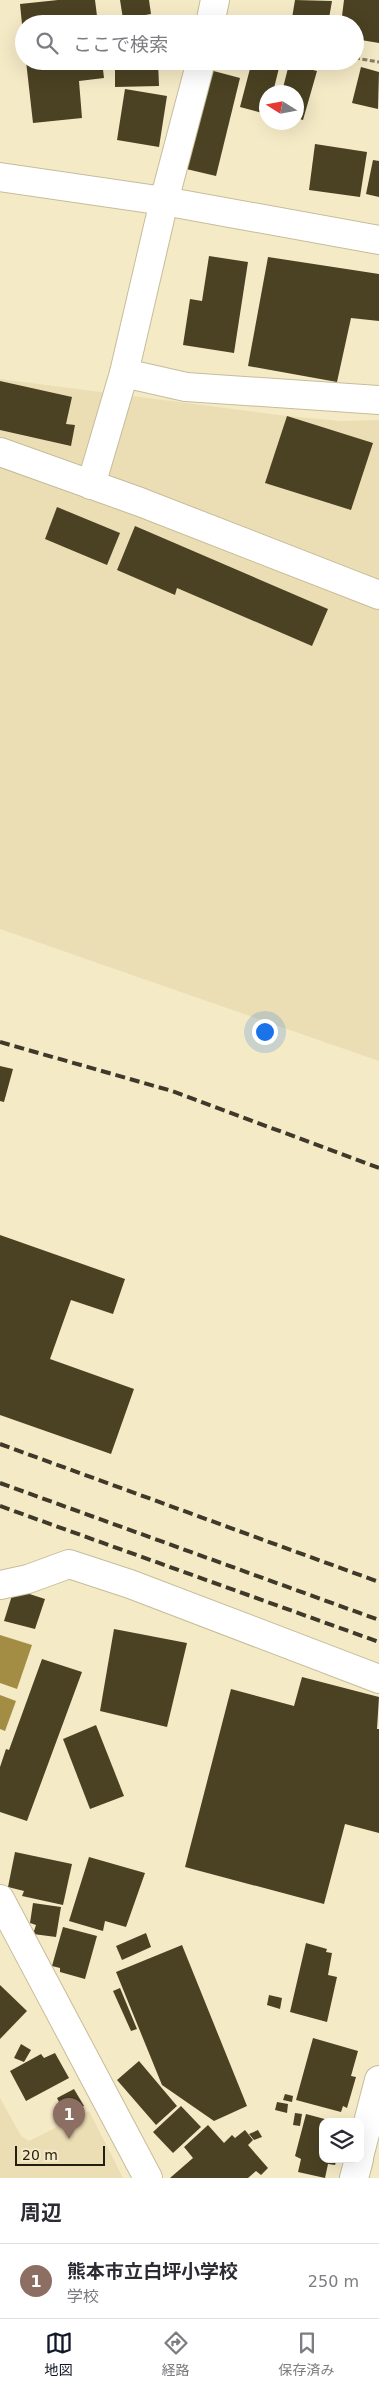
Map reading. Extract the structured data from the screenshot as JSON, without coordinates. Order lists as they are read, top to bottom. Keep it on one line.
{"scale_bar":"20 m","north":"left","page":{"search":"ここで検索","pins":"1","scale":"20 m","heading":"周辺","list":[{"mark":"1","name":"熊本市立白坪小学校","note":"学校","value":"250 m"}],"nav":["地図","経路","保存済み"]}}
